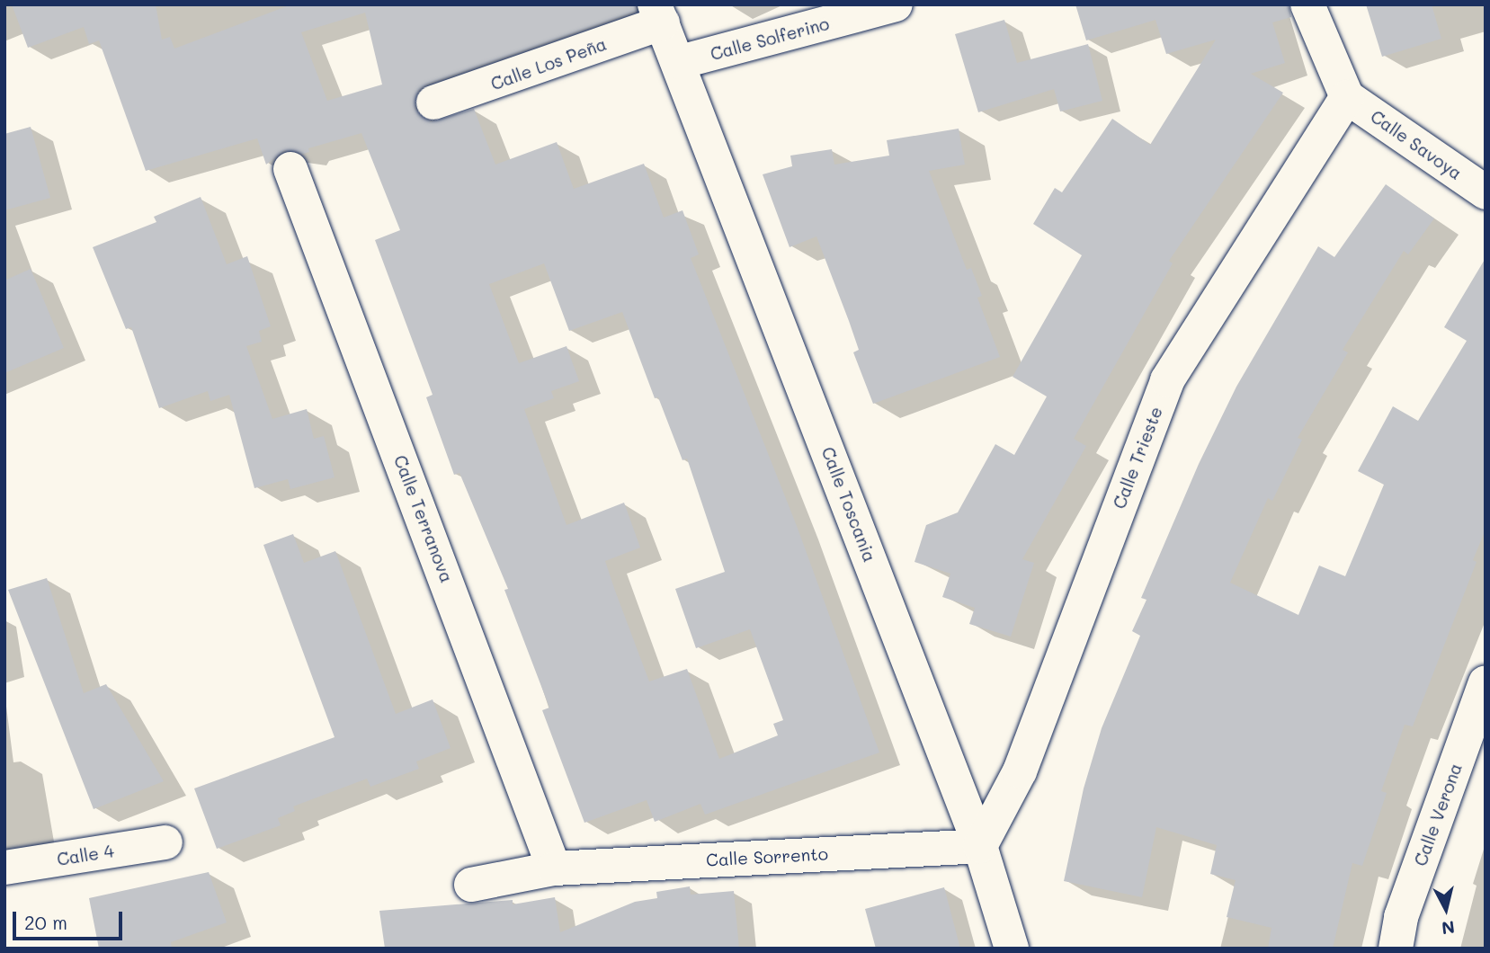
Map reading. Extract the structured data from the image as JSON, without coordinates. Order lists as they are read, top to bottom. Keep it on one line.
{"streets":{"street":["Calle Solferino","Calle Los Peña","Calle Savoya","Calle Trieste","Calle Toscania","Calle Terranova","Calle Verona","Calle 4","Calle Sorrento"]},"crossings":[["Calle Solferino","Calle Toscania"],["Calle Los Peña","Calle Toscania"],["Calle Savoya","Calle Trieste"],["Calle Trieste","Calle Toscania"],["Calle Trieste","Calle Sorrento"],["Calle Toscania","Calle Sorrento"],["Calle Terranova","Calle Sorrento"]],"scale_bar":"20 m","north":"bottom"}
